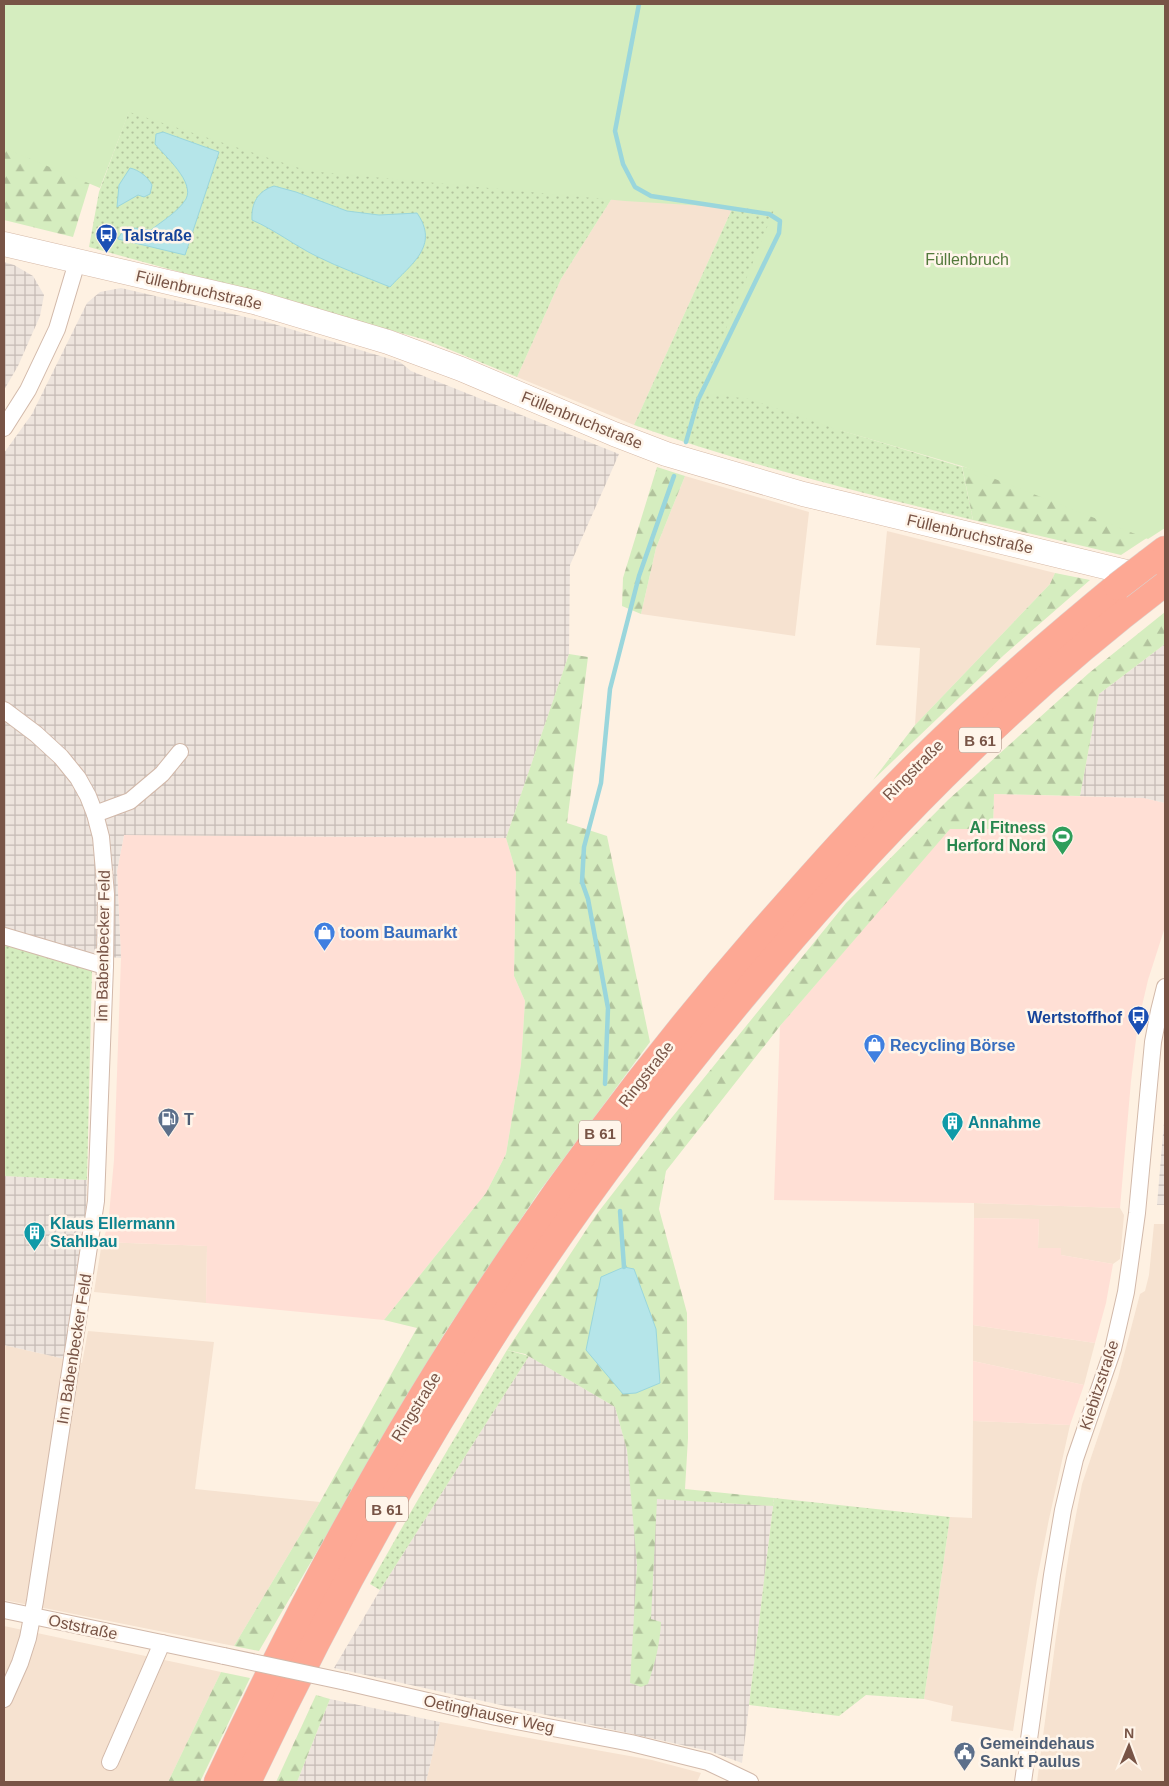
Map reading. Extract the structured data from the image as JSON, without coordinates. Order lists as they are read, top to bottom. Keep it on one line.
{"streets":{"highway":["B 61","Ringstraße"],"street":["Füllenbruchstraße","Im Babenbecker Feld","Kiebitzstraße","Oststraße","Oetinghauser Weg"]},"crossings":[["Füllenbruchstraße","Ringstraße"],["Im Babenbecker Feld","Oststraße"],["Oststraße","Oetinghauser Weg"]],"parks":["Füllenbruch"],"places":{"bus stop":["Talstraße","Wertstoffhof"],"sports":["AI Fitness Herford Nord"],"shop":["toom Baumarkt","Recycling Börse"],"fuel station":["T"],"building":["Annahme","Klaus Ellermann Stahlbau"],"public building":["Gemeindehaus Sankt Paulus"]},"north":"top"}
